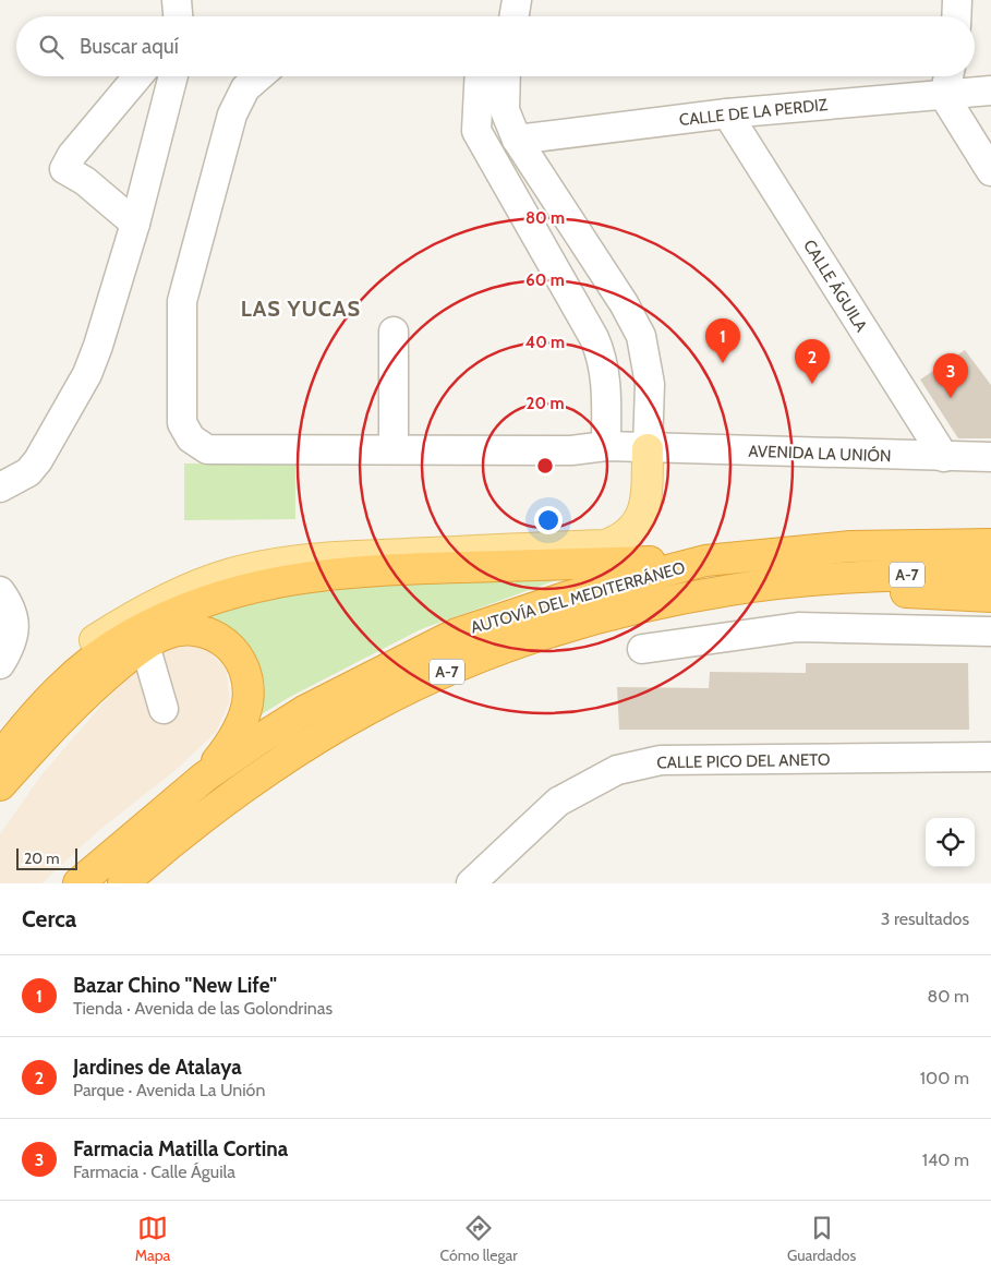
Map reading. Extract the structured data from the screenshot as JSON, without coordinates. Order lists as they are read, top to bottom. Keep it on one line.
{"streets":{"highway":["A-7","AUTOVÍA DEL MEDITERRÁNEO"],"street":["CALLE DE LA PERDIZ","CALLE ÁGUILA","AVENIDA LA UNIÓN","CALLE PICO DEL ANETO"]},"crossings":[["CALLE DE LA PERDIZ","CALLE ÁGUILA"],["CALLE ÁGUILA","AVENIDA LA UNIÓN"]],"districts":["LAS YUCAS"],"scale_bar":"20 m","page":{"search":"Buscar aquí","pins":["1","2","3"],"scale":"20 m","heading":["Cerca","3 resultados"],"list":[{"mark":"1","name":"Bazar Chino \"New Life\"","note":"Tienda · Avenida de las Golondrinas","value":"80 m"},{"mark":"2","name":"Jardines de Atalaya","note":"Parque · Avenida La Unión","value":"100 m"},{"mark":"3","name":"Farmacia Matilla Cortina","note":"Farmacia · Calle Águila","value":"140 m"}],"nav":["Mapa","Cómo llegar","Guardados"]},"rings":["80 m","60 m","40 m","20 m"]}
